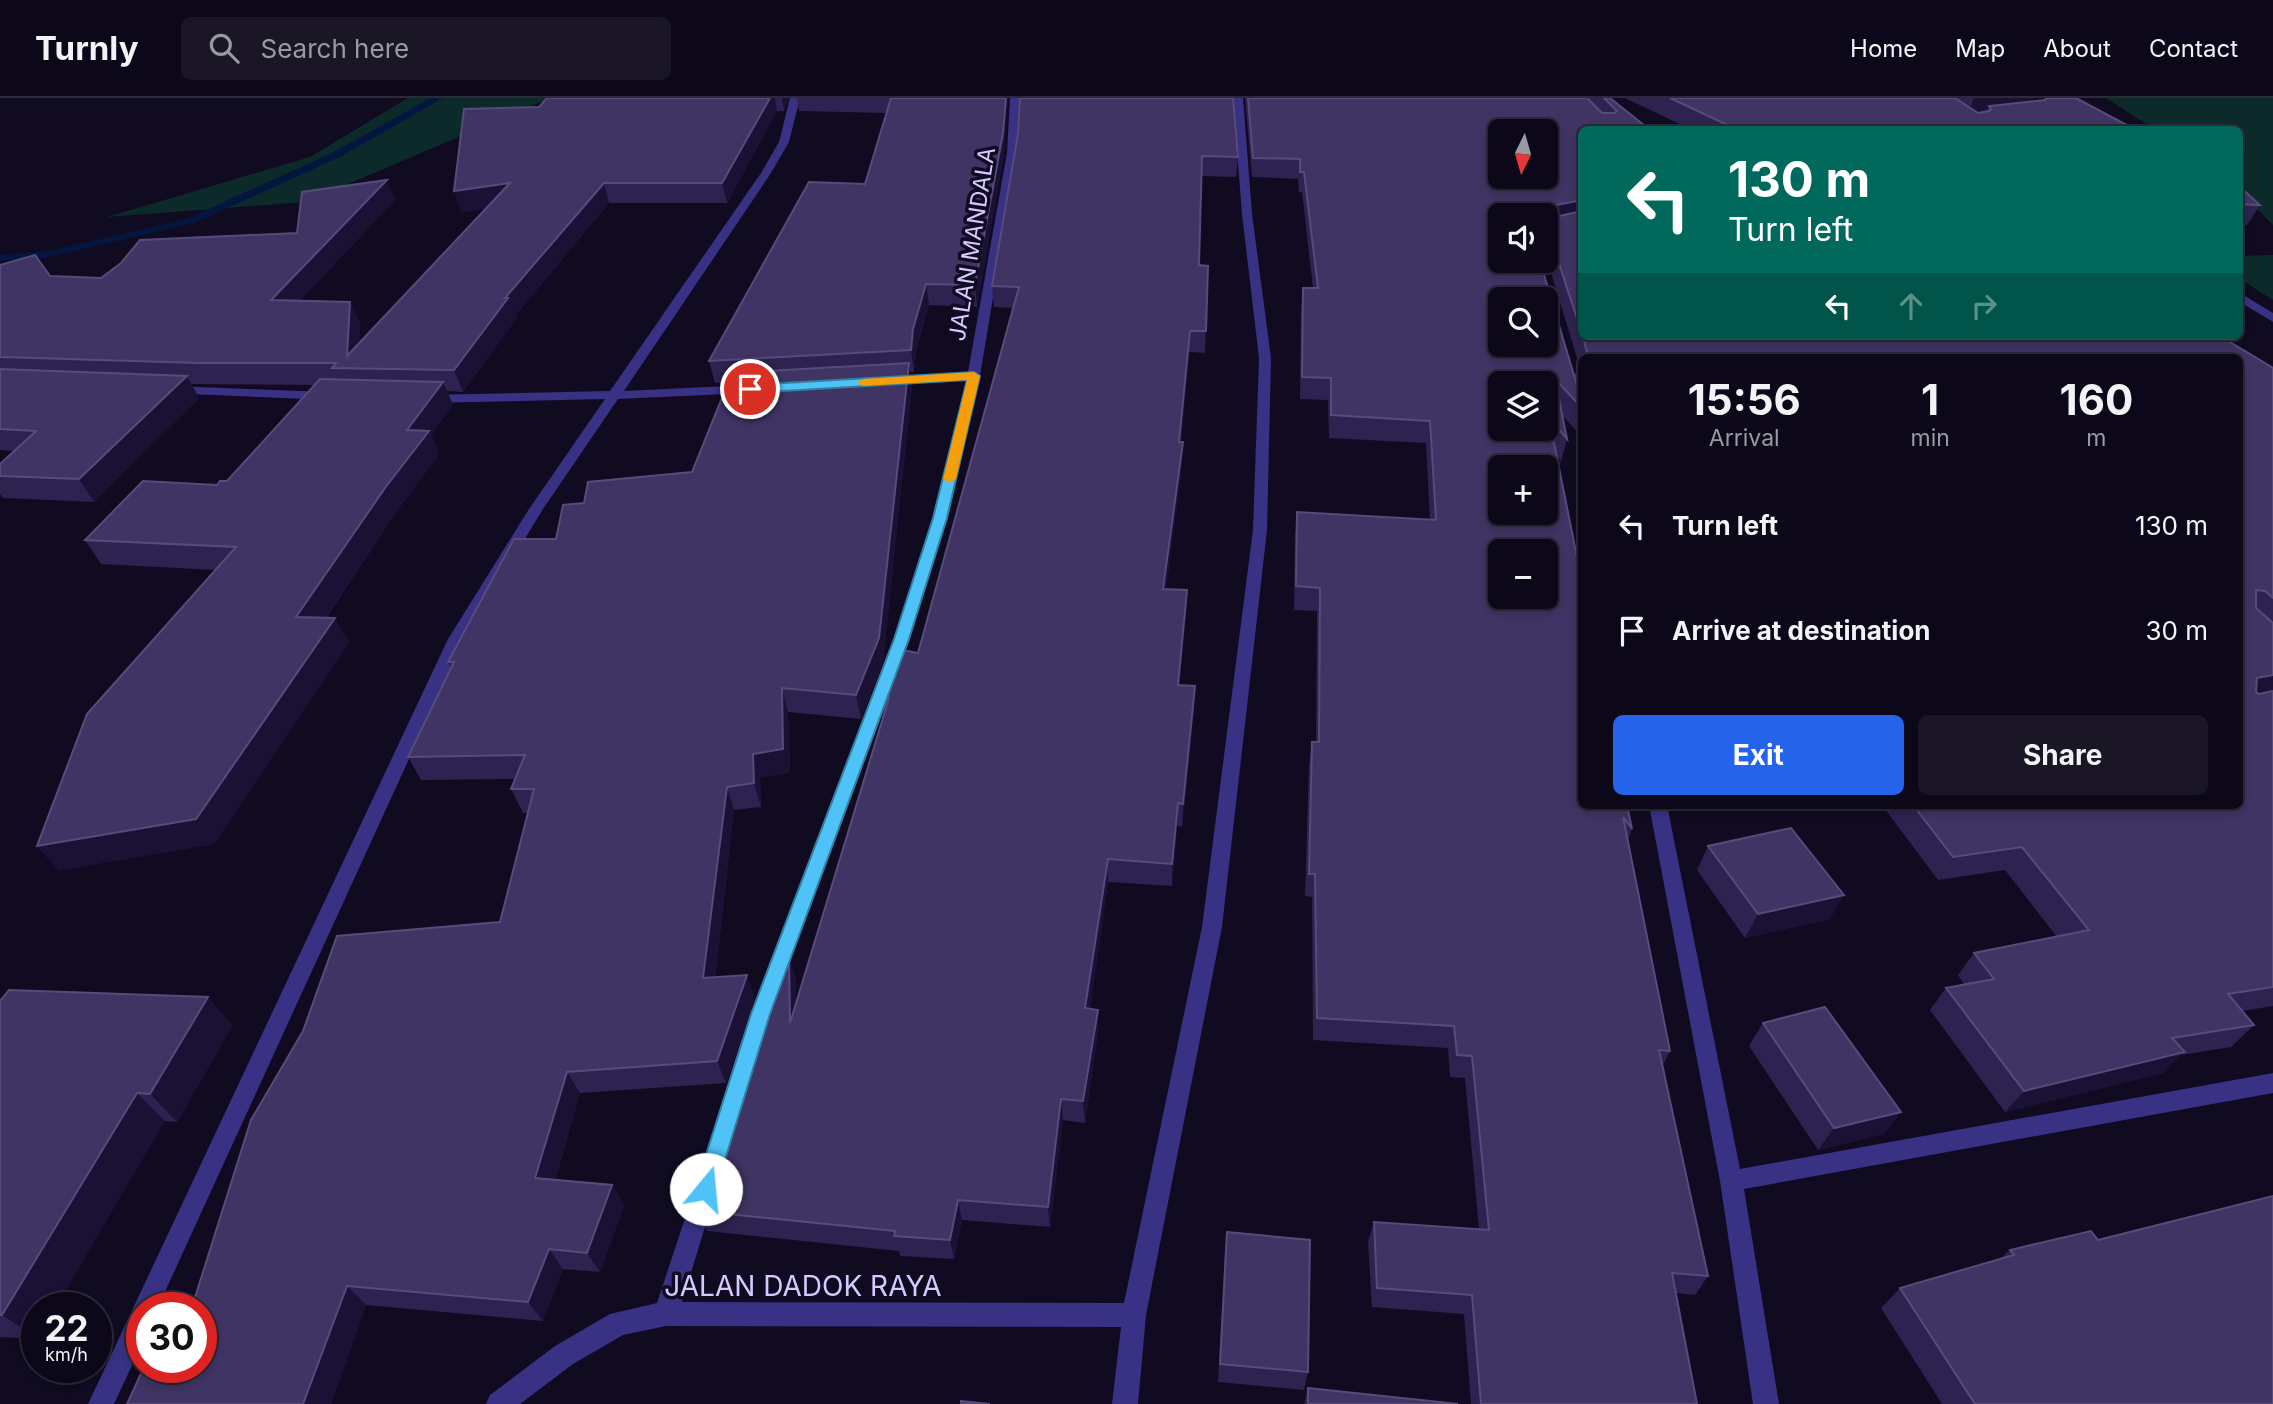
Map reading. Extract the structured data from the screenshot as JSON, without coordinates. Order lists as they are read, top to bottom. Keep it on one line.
{"streets":{"street":["JALAN MANDALA","JALAN DADOK RAYA"]},"north":"bottom","page":{"header":"Turnly","search":"Search here","nav":["Home","Map","About","Contact"],"map_buttons":["+","−"],"turn":["130 m","Turn left"],"eta":["15:56","Arrival","1","min","160","m"],"list":[{"name":"Turn left","value":"130 m"},{"name":"Arrive at destination","value":"30 m"}],"buttons":["Exit","Share"],"speed":"22 km/h","limit":"30"}}
